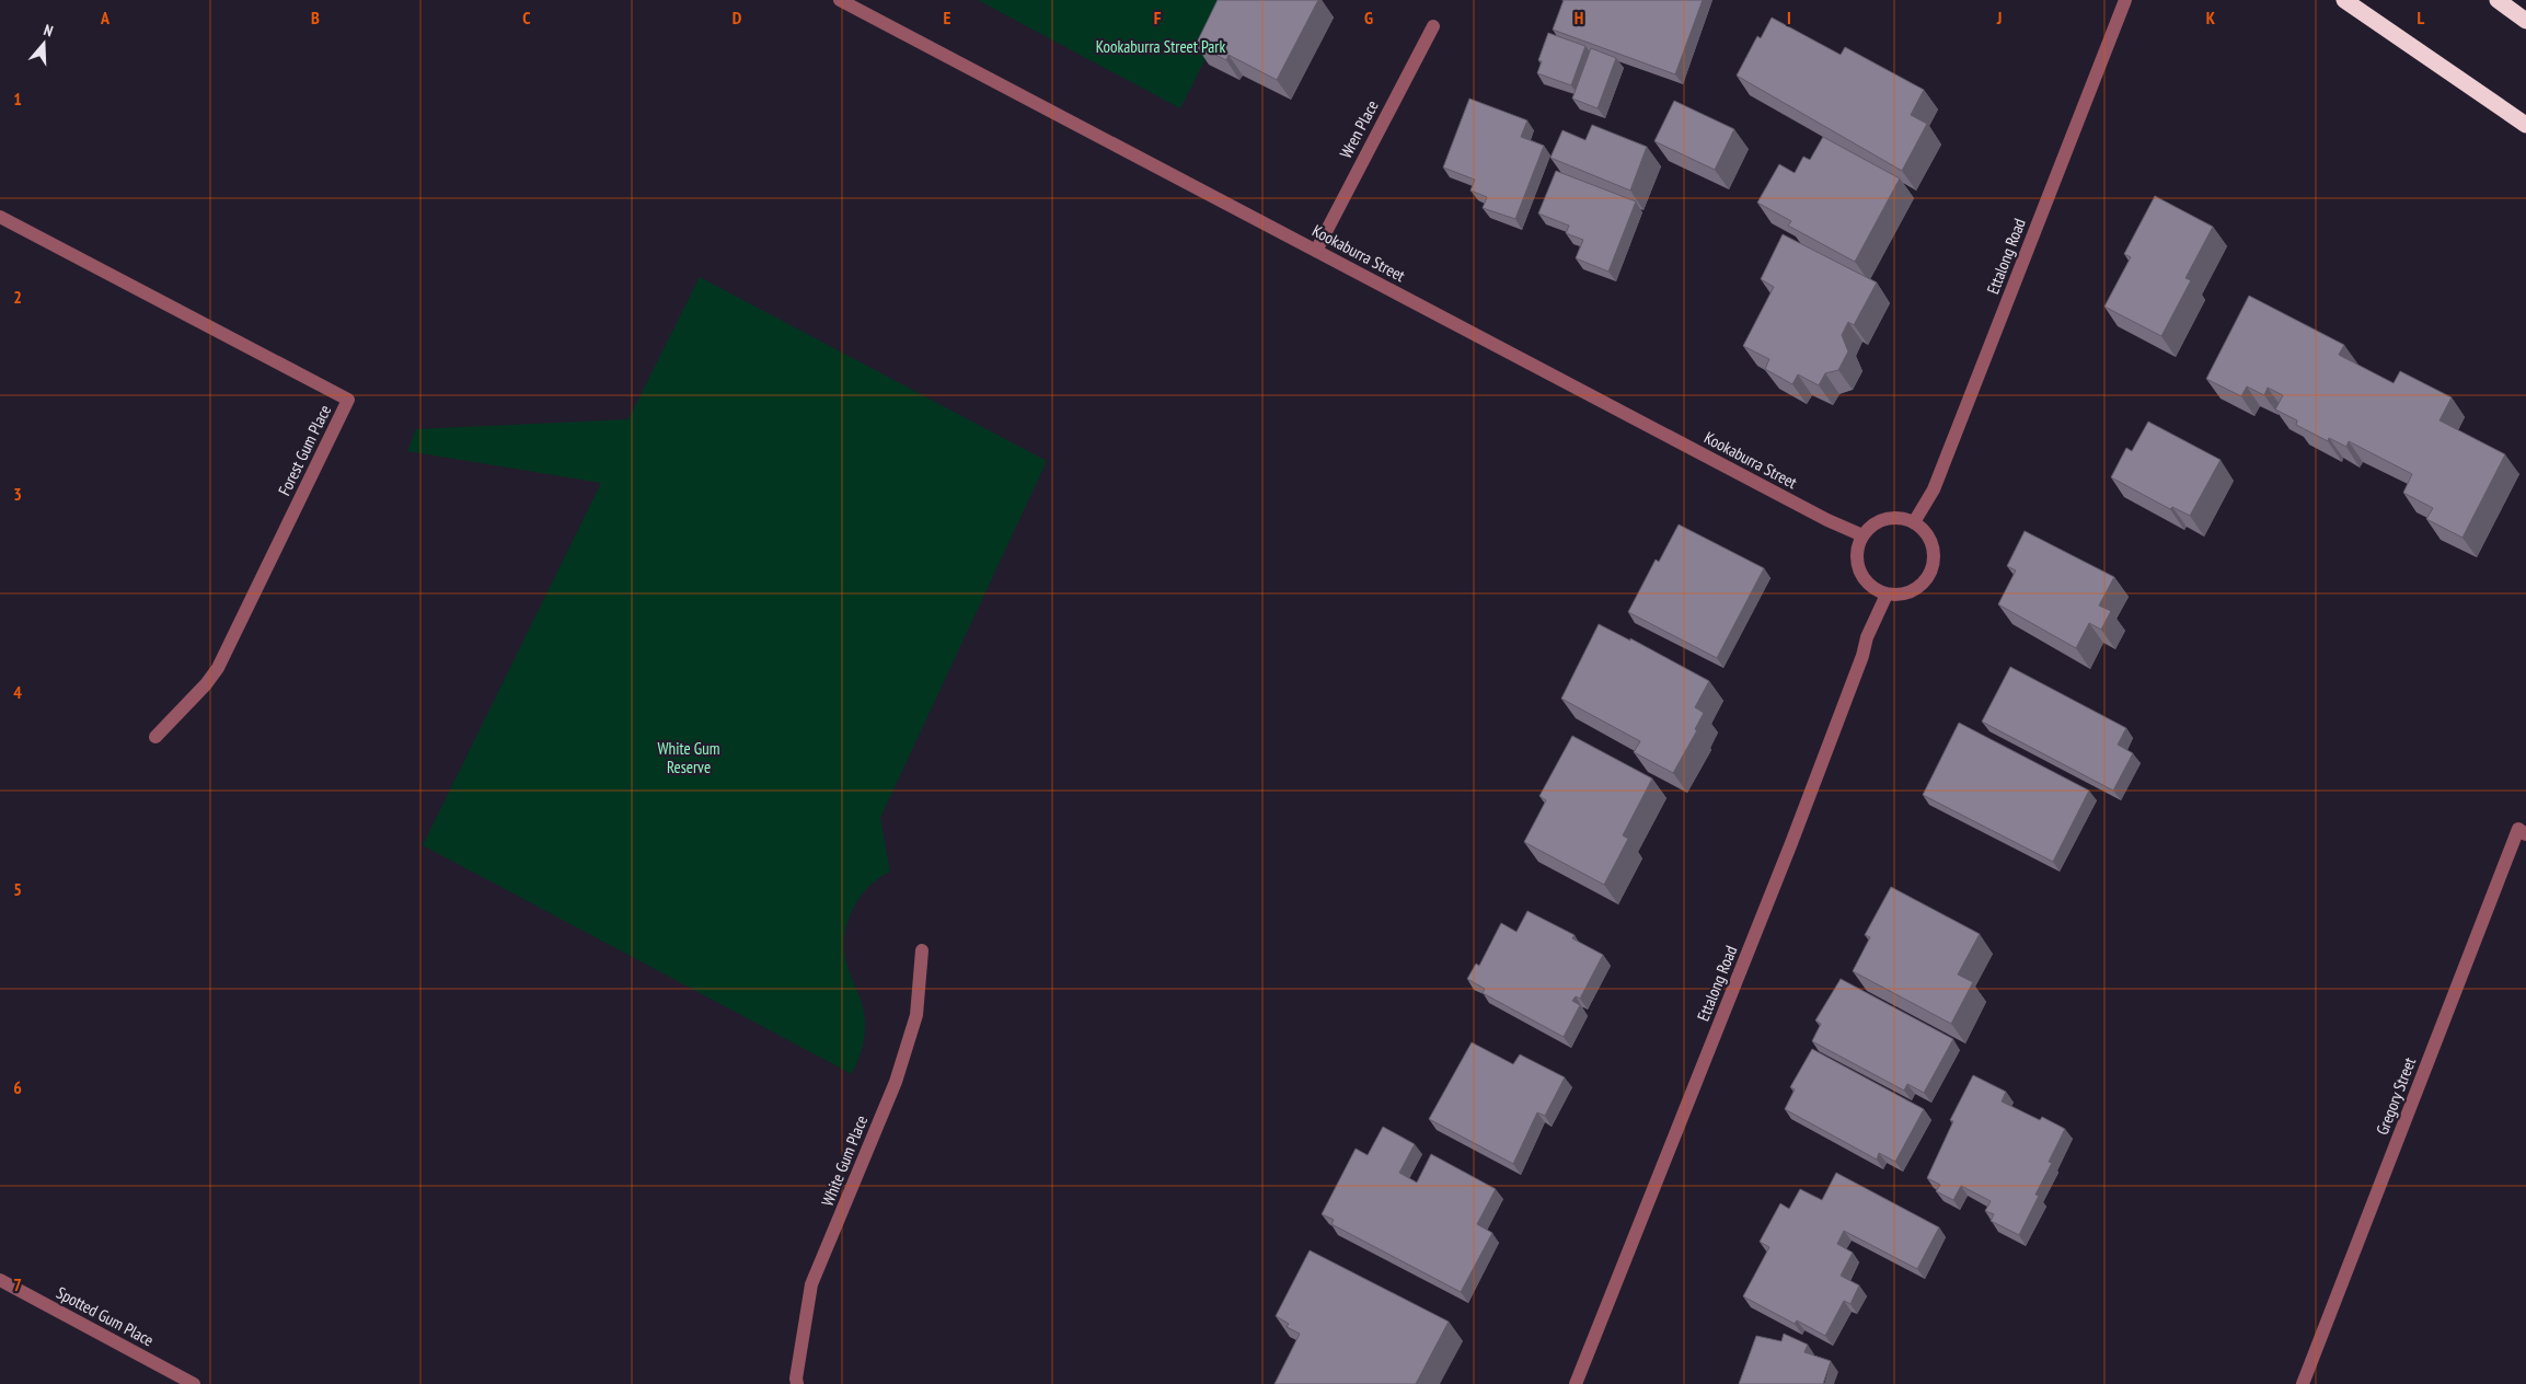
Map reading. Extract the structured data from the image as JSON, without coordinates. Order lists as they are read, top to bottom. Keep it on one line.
{"streets":{"street":["Wren Place","Kookaburra Street","Ettalong Road","Forest Gum Place","Gregory Street","White Gum Place","Spotted Gum Place"]},"crossings":[["Wren Place","Kookaburra Street"],["Kookaburra Street","Ettalong Road"]],"parks":["Kookaburra Street Park","White Gum Reserve"],"north":"top","grid":{"columns":["A","B","C","D","E","F","G","H","I","J","K","L"],"rows":["1","2","3","4","5","6","7"]}}
